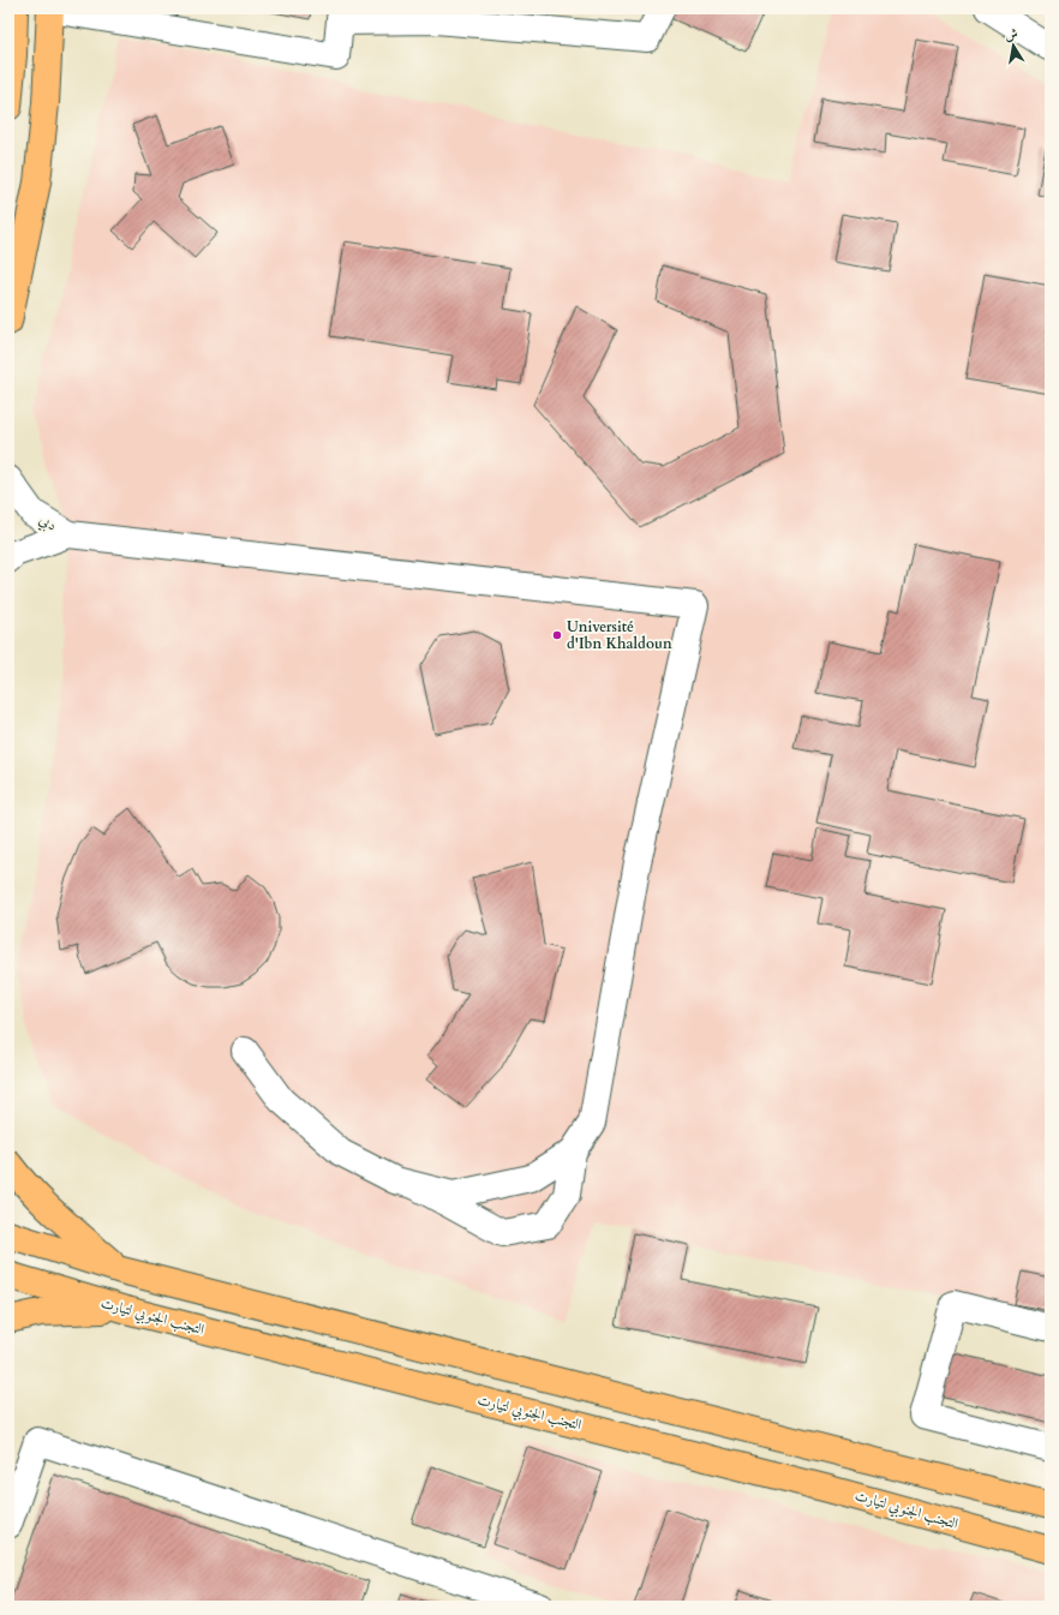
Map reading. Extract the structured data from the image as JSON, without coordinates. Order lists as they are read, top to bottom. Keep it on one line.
{"streets":{"highway":["التجنب الجنوبي لتيارت"],"street":["دبي"]},"places":["Université d'Ibn Khaldoun"],"north":"top"}
